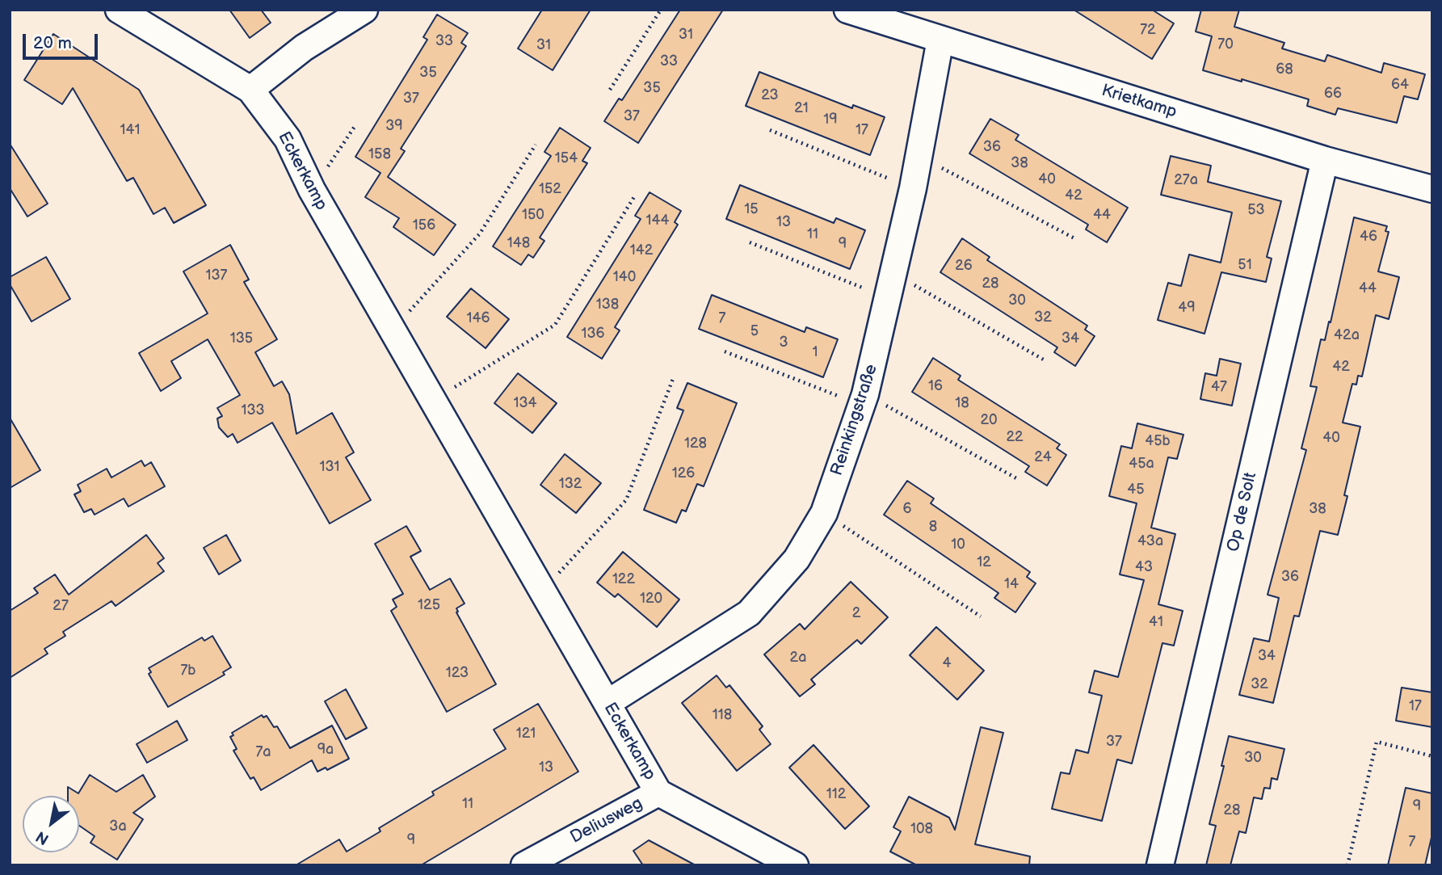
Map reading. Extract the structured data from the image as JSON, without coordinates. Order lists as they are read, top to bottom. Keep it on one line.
{"streets":{"street":["Krietkamp","Eckerkamp","Reinkingstraße","Op de Solt","Deliusweg"]},"crossings":[["Krietkamp","Reinkingstraße"],["Krietkamp","Op de Solt"],["Eckerkamp","Reinkingstraße"],["Eckerkamp","Deliusweg"]],"house_numbers":["72","31","33","70","31","33","68","35","64","35","66","23","37","21","37","19","39","141","17","36","158","154","38","40","27a","152","42","15","53","150","44","144","13","156","11","46","148","9","142","51","26","137","140","28","44","30","138","49","32","146","7","5","136","42a","135","34","3","1","42","16","47","134","18","133","20","22","40","45b","128","24","45a","131","126","132","45","6","38","8","43a","10","12","43","36","122","14","120","125","27","2","41","34","2a","4","7b","123","32","17","118","121","37","9a","7a","30","13","112","11","9","28","3a","108","9","7"],"scale_bar":"20 m","north":"bottom left"}
